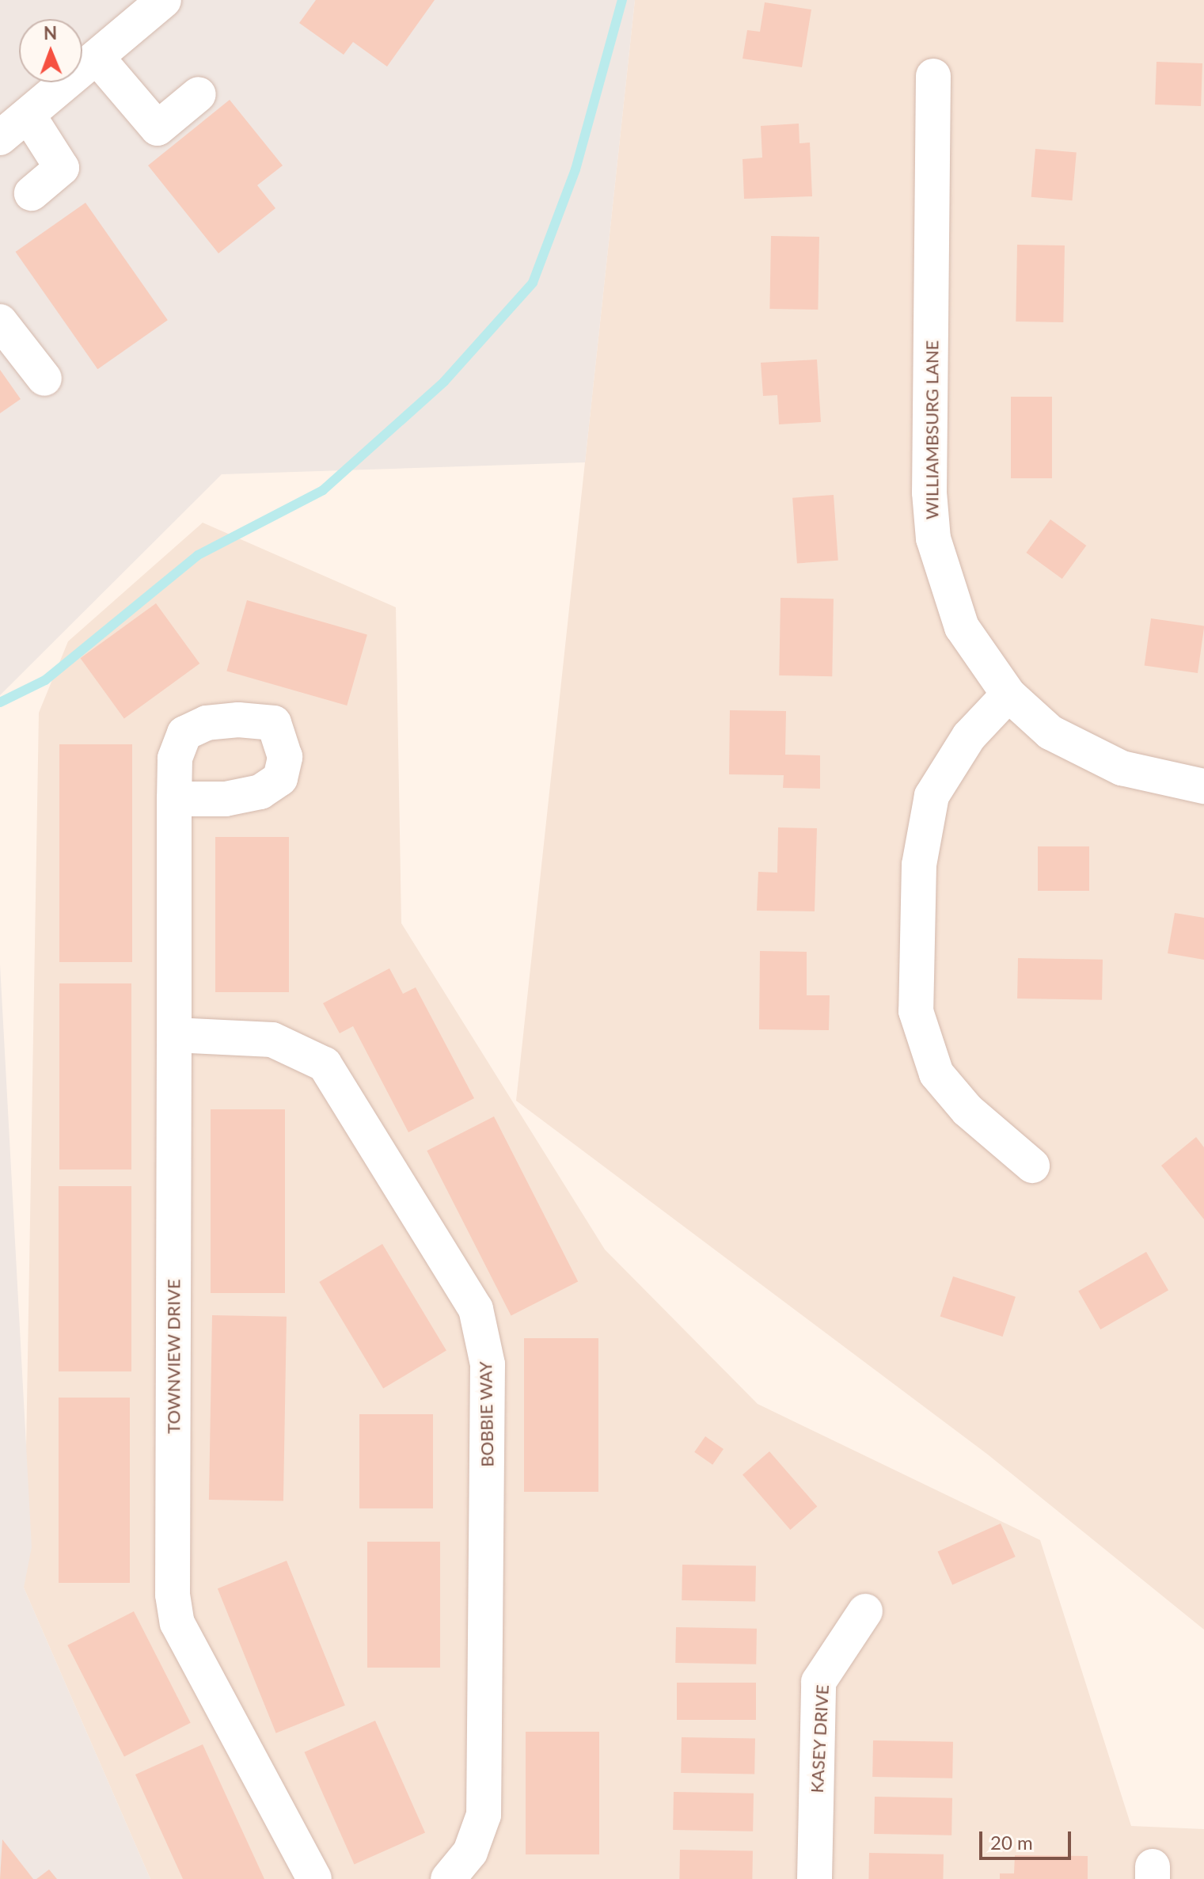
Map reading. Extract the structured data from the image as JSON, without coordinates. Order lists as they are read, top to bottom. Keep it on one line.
{"streets":{"street":["WILLIAMBSURG LANE","TOWNVIEW DRIVE","BOBBIE WAY","KASEY DRIVE"]},"crossings":[["TOWNVIEW DRIVE","BOBBIE WAY"]],"scale_bar":"20 m","north":"top"}
